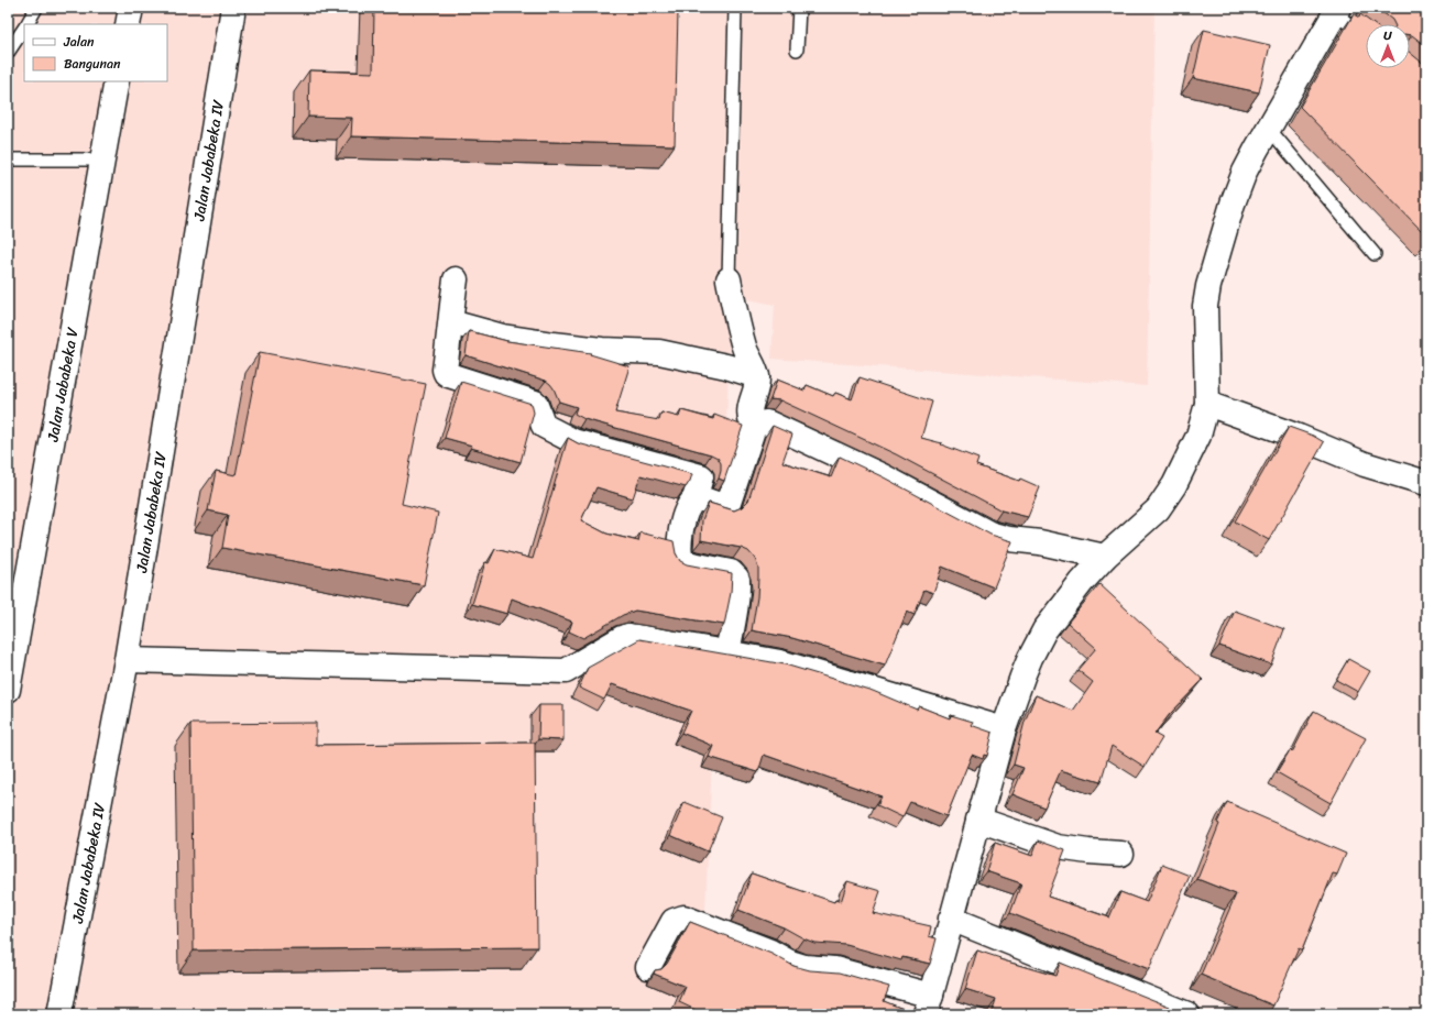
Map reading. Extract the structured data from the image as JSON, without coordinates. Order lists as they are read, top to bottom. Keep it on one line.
{"streets":{"street":["Jalan Jababeka IV","Jalan Jababeka V"]},"legend":["Jalan","Bangunan"],"north":"top"}
